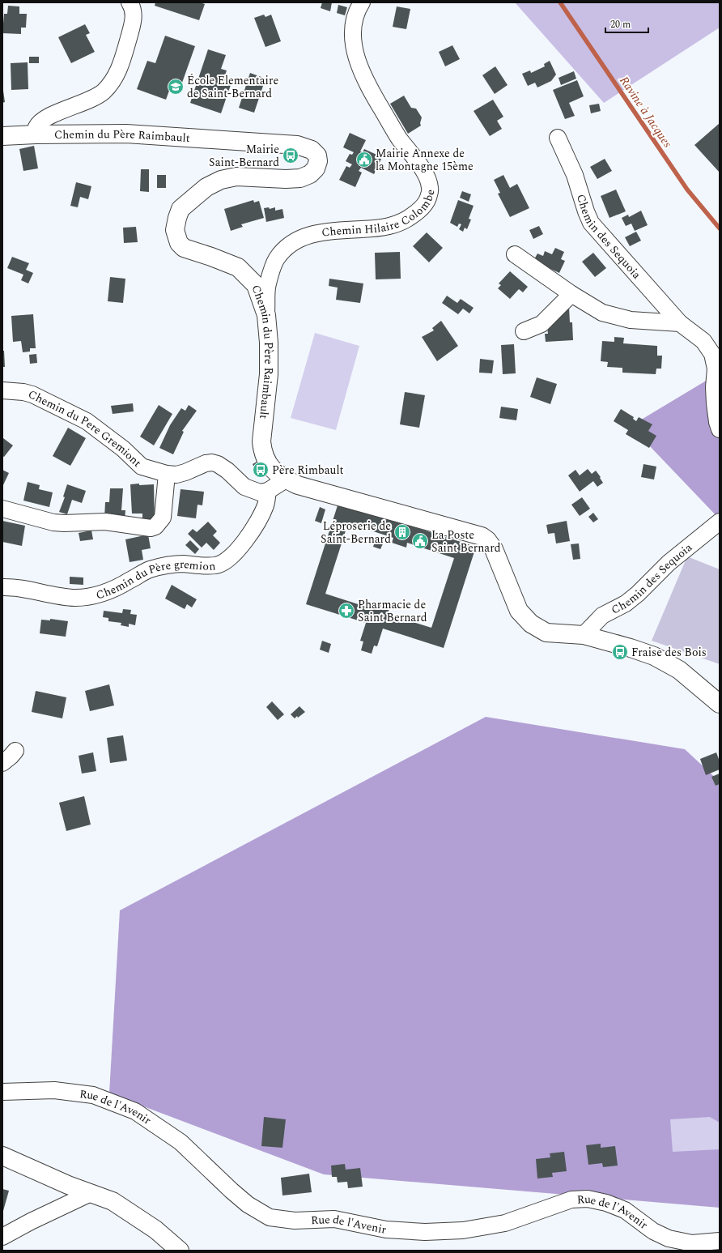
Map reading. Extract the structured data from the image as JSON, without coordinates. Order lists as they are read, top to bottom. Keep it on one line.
{"streets":{"street":["Chemin du Père Raimbault","Chemin Hilaire Colombe","Chemin des Sequoia","Chemin du Pere Gremiont","Chemin du Père gremion","Rue de l'Avenir"]},"crossings":[["Chemin du Père Raimbault","Chemin Hilaire Colombe"],["Chemin du Père Raimbault","Chemin des Sequoia"],["Chemin du Pere Gremiont","Chemin du Père gremion"]],"water":["Ravine à Jacques"],"places":{"school or university":["École Elementaire de Saint-Bernard"],"bus stop":["Mairie Saint-Bernard","Père Rimbault","Fraise des Bois"],"public building":["Mairie Annexe de la Montagne 15ème","La Poste Saint Bernard"],"building":["Léproserie de Saint-Bernard"],"pharmacy":["Pharmacie de Saint Bernard"]},"scale_bar":"20 m"}
